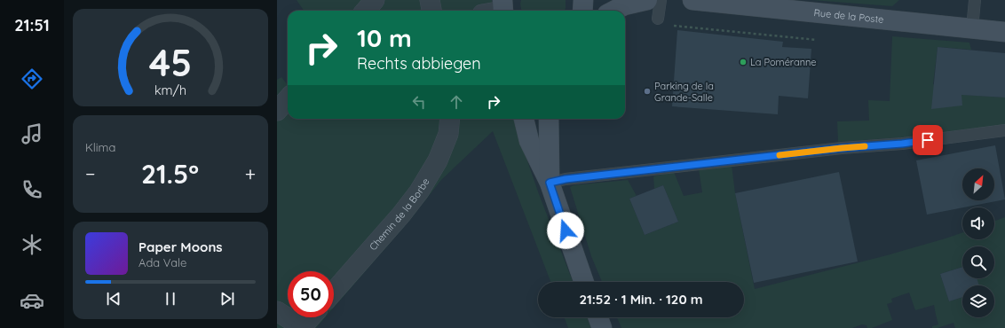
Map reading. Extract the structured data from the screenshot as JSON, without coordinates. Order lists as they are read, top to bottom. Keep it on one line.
{"streets":{"street":["Rue de la Poste","Chemin de la Borbe"]},"places":["La Poméranne","Parking de la Grande-Salle"],"north":"top right","page":{"tabs":"21:51","turn":["10 m","Rechts abbiegen"],"tile":"Klima","heat":["−","21.5°","+"],"song":["Paper Moons","Ada Vale"],"limit":"50","trip":"21:52 · 1 Min. · 120 m","gauge":["45","km/h"]}}
